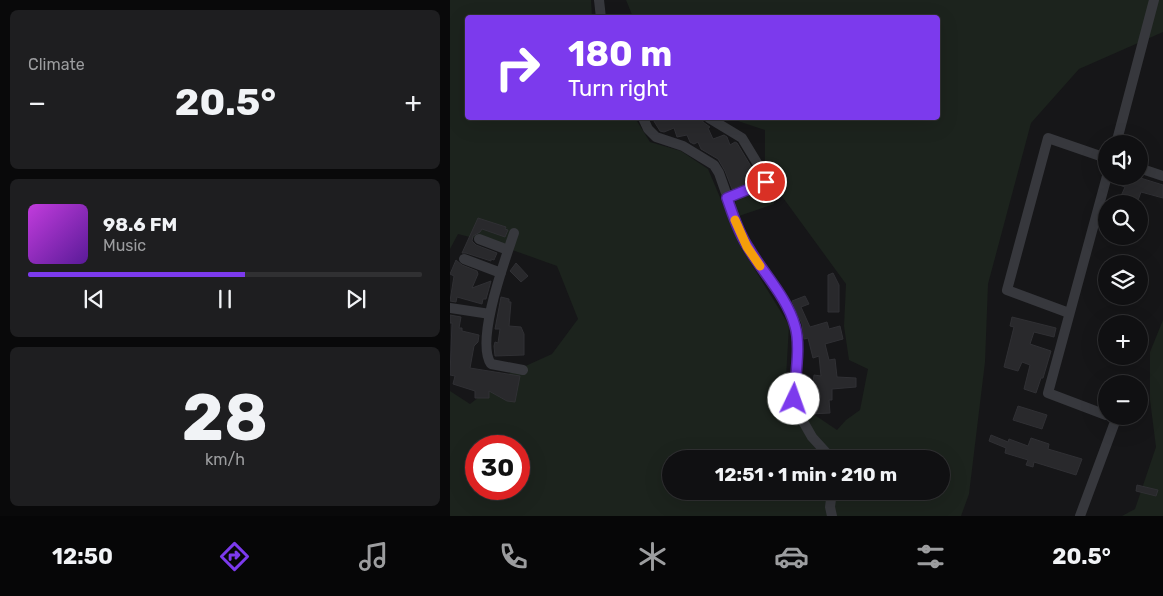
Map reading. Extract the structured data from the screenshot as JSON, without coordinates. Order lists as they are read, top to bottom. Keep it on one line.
{"page":{"tile":["Climate",["28","km/h"]],"turn":["180 m","Turn right"],"heat":["−","20.5°","+"],"map_buttons":["+","−"],"song":["98.6 FM","Music"],"limit":"30","trip":"12:51 · 1 min · 210 m","tabs":["12:50","20.5°"]}}
